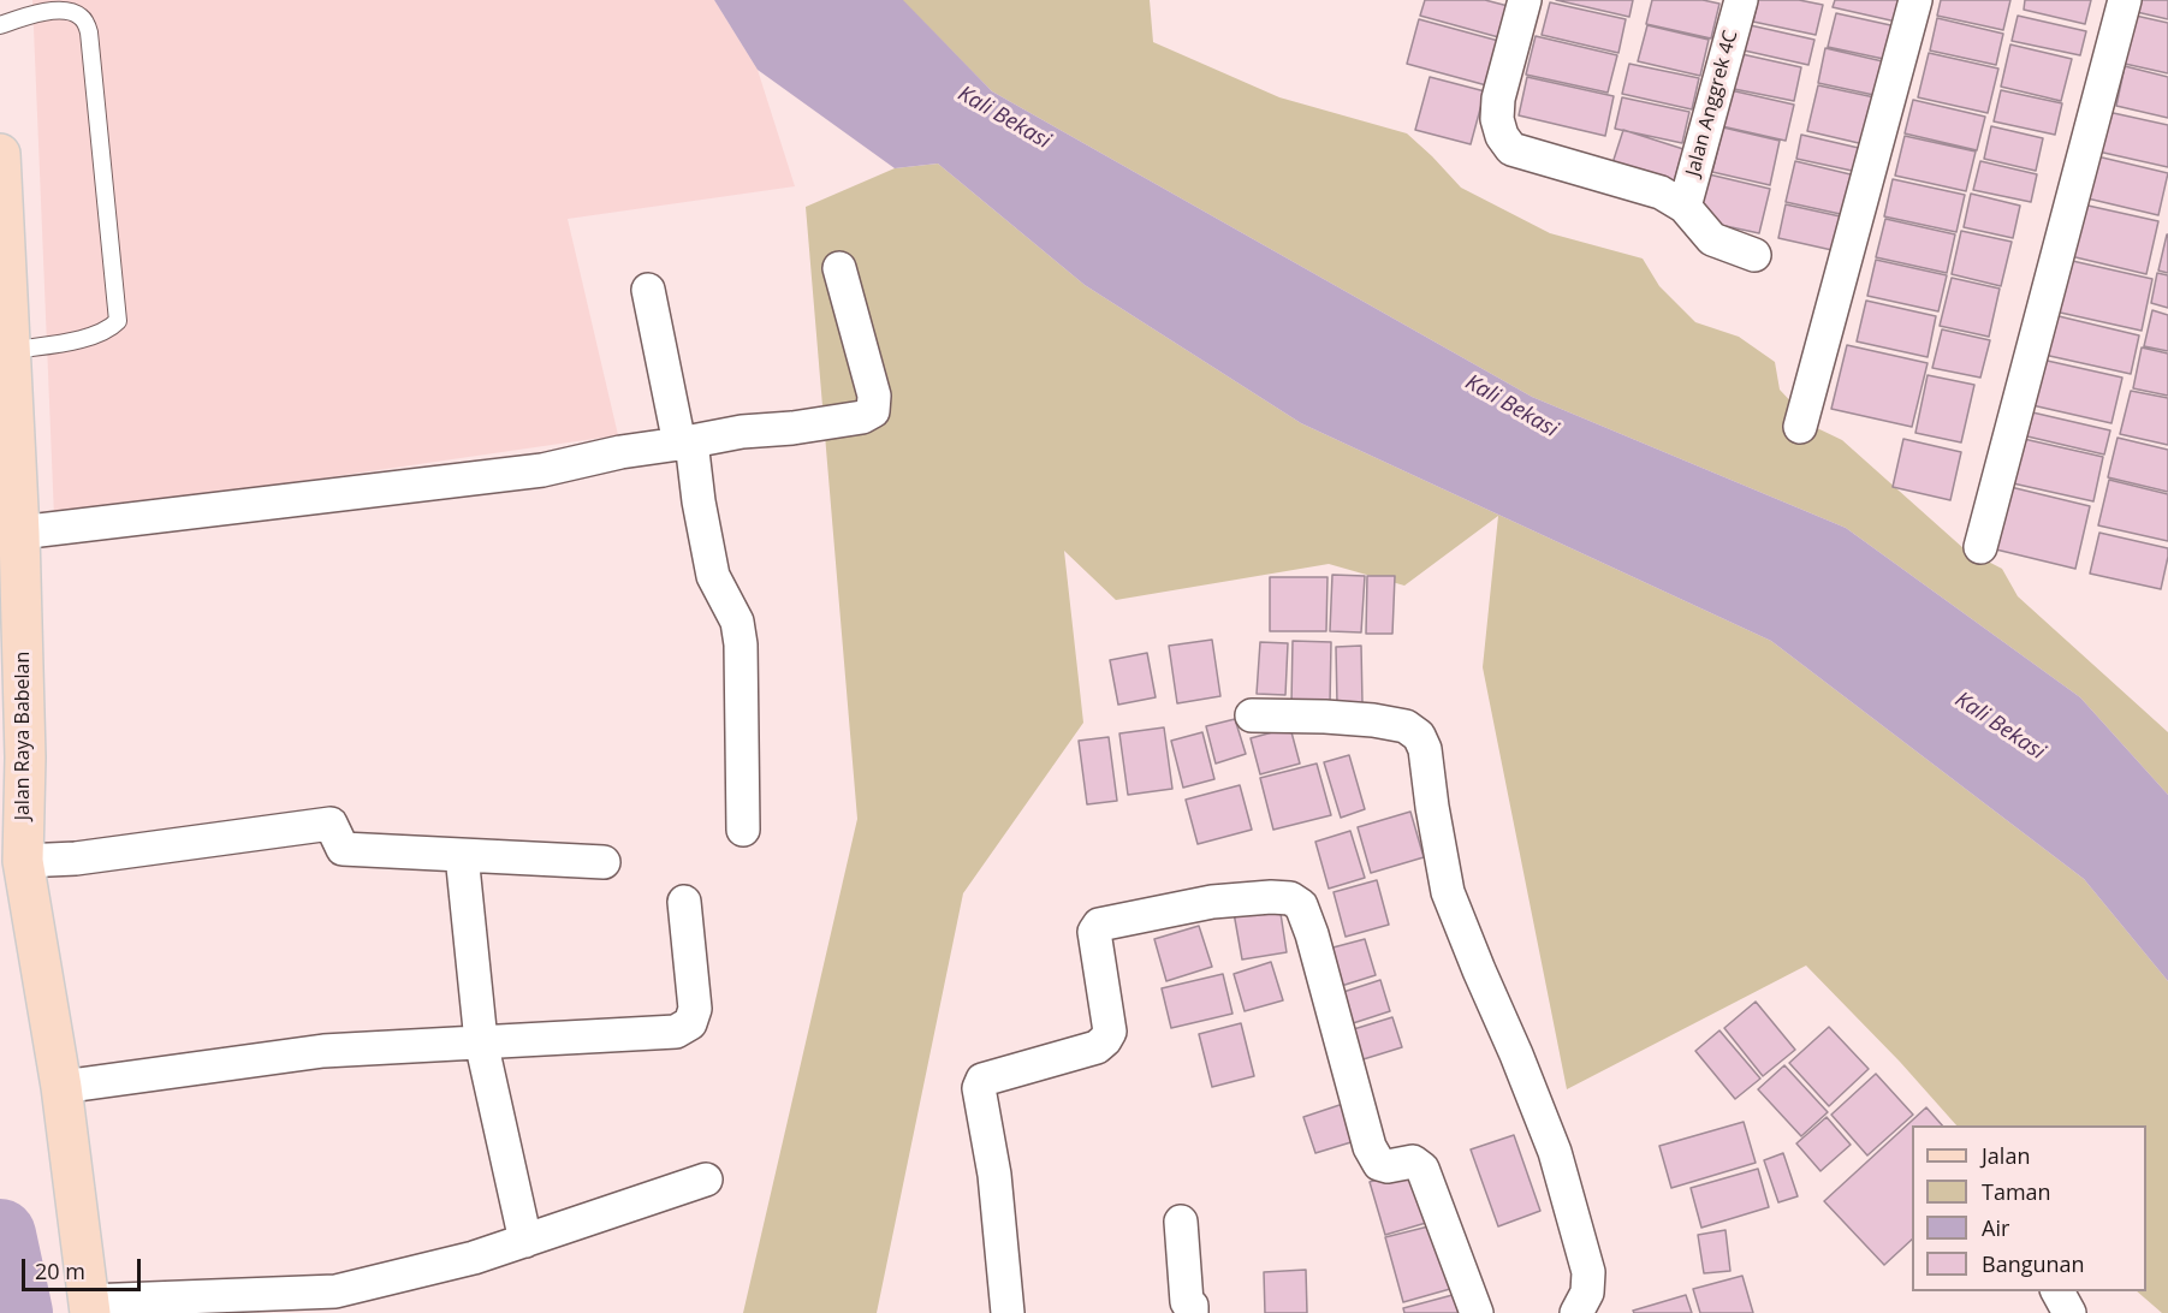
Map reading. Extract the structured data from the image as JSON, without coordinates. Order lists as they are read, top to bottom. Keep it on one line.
{"streets":{"main road":["Jalan Raya Babelan"],"street":["Jalan Anggrek 4C"]},"water":["Kali Bekasi"],"legend":["Jalan","Taman","Air","Bangunan"],"scale_bar":"20 m"}
